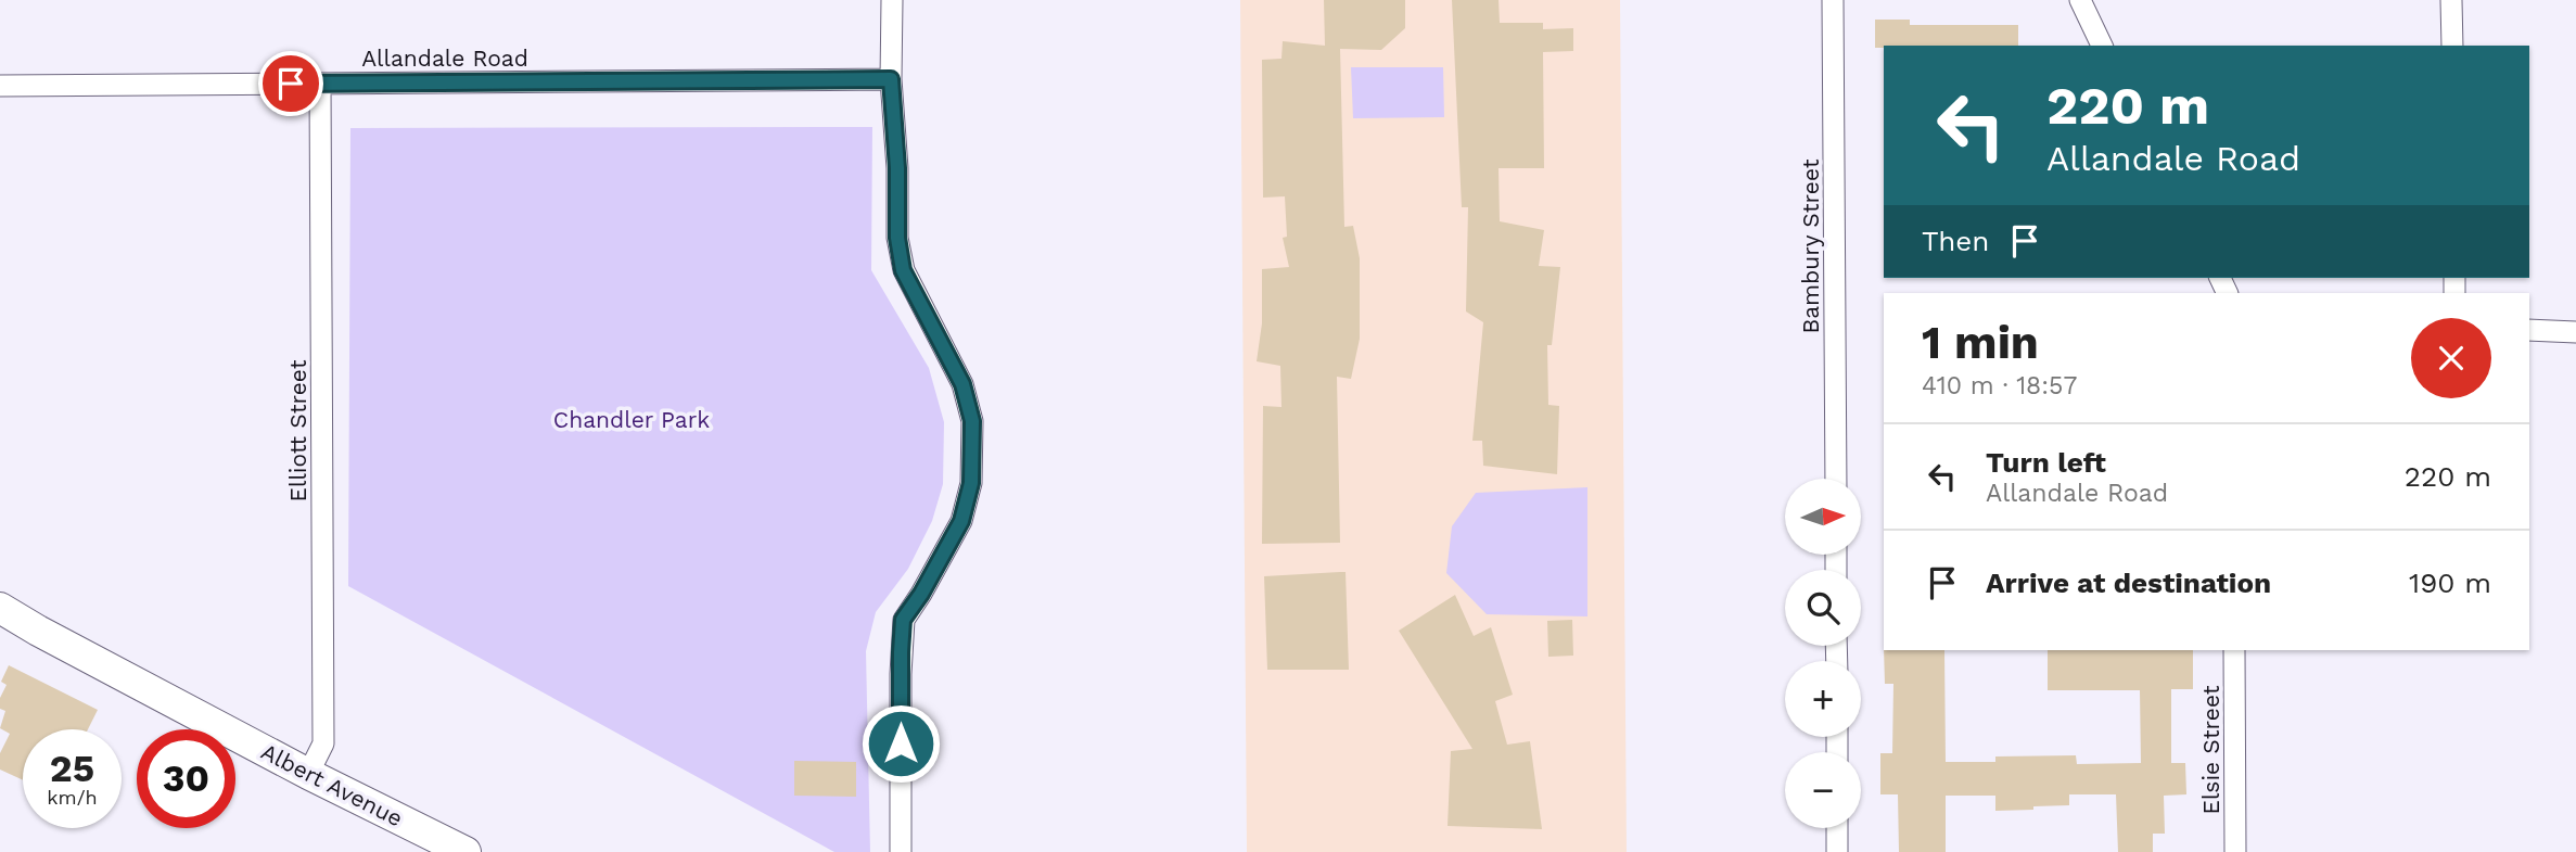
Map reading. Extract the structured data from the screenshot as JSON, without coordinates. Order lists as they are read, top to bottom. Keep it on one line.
{"streets":{"main road":["Albert Avenue"],"street":["Allandale Road","Bambury Street","Elliott Street","Elsie Street"]},"crossings":[["Allandale Road","Elliott Street"],["Elliott Street","Albert Avenue"]],"parks":["Chandler Park"],"north":"right","page":{"turn":["220 m","Allandale Road"],"then":"Then","heading":["1 min","410 m · 18:57"],"list":[{"name":"Turn left","note":"Allandale Road","value":"220 m"},{"name":"Arrive at destination","value":"190 m"}],"map_buttons":["+","−"],"speed":"25 km/h","limit":"30"}}
